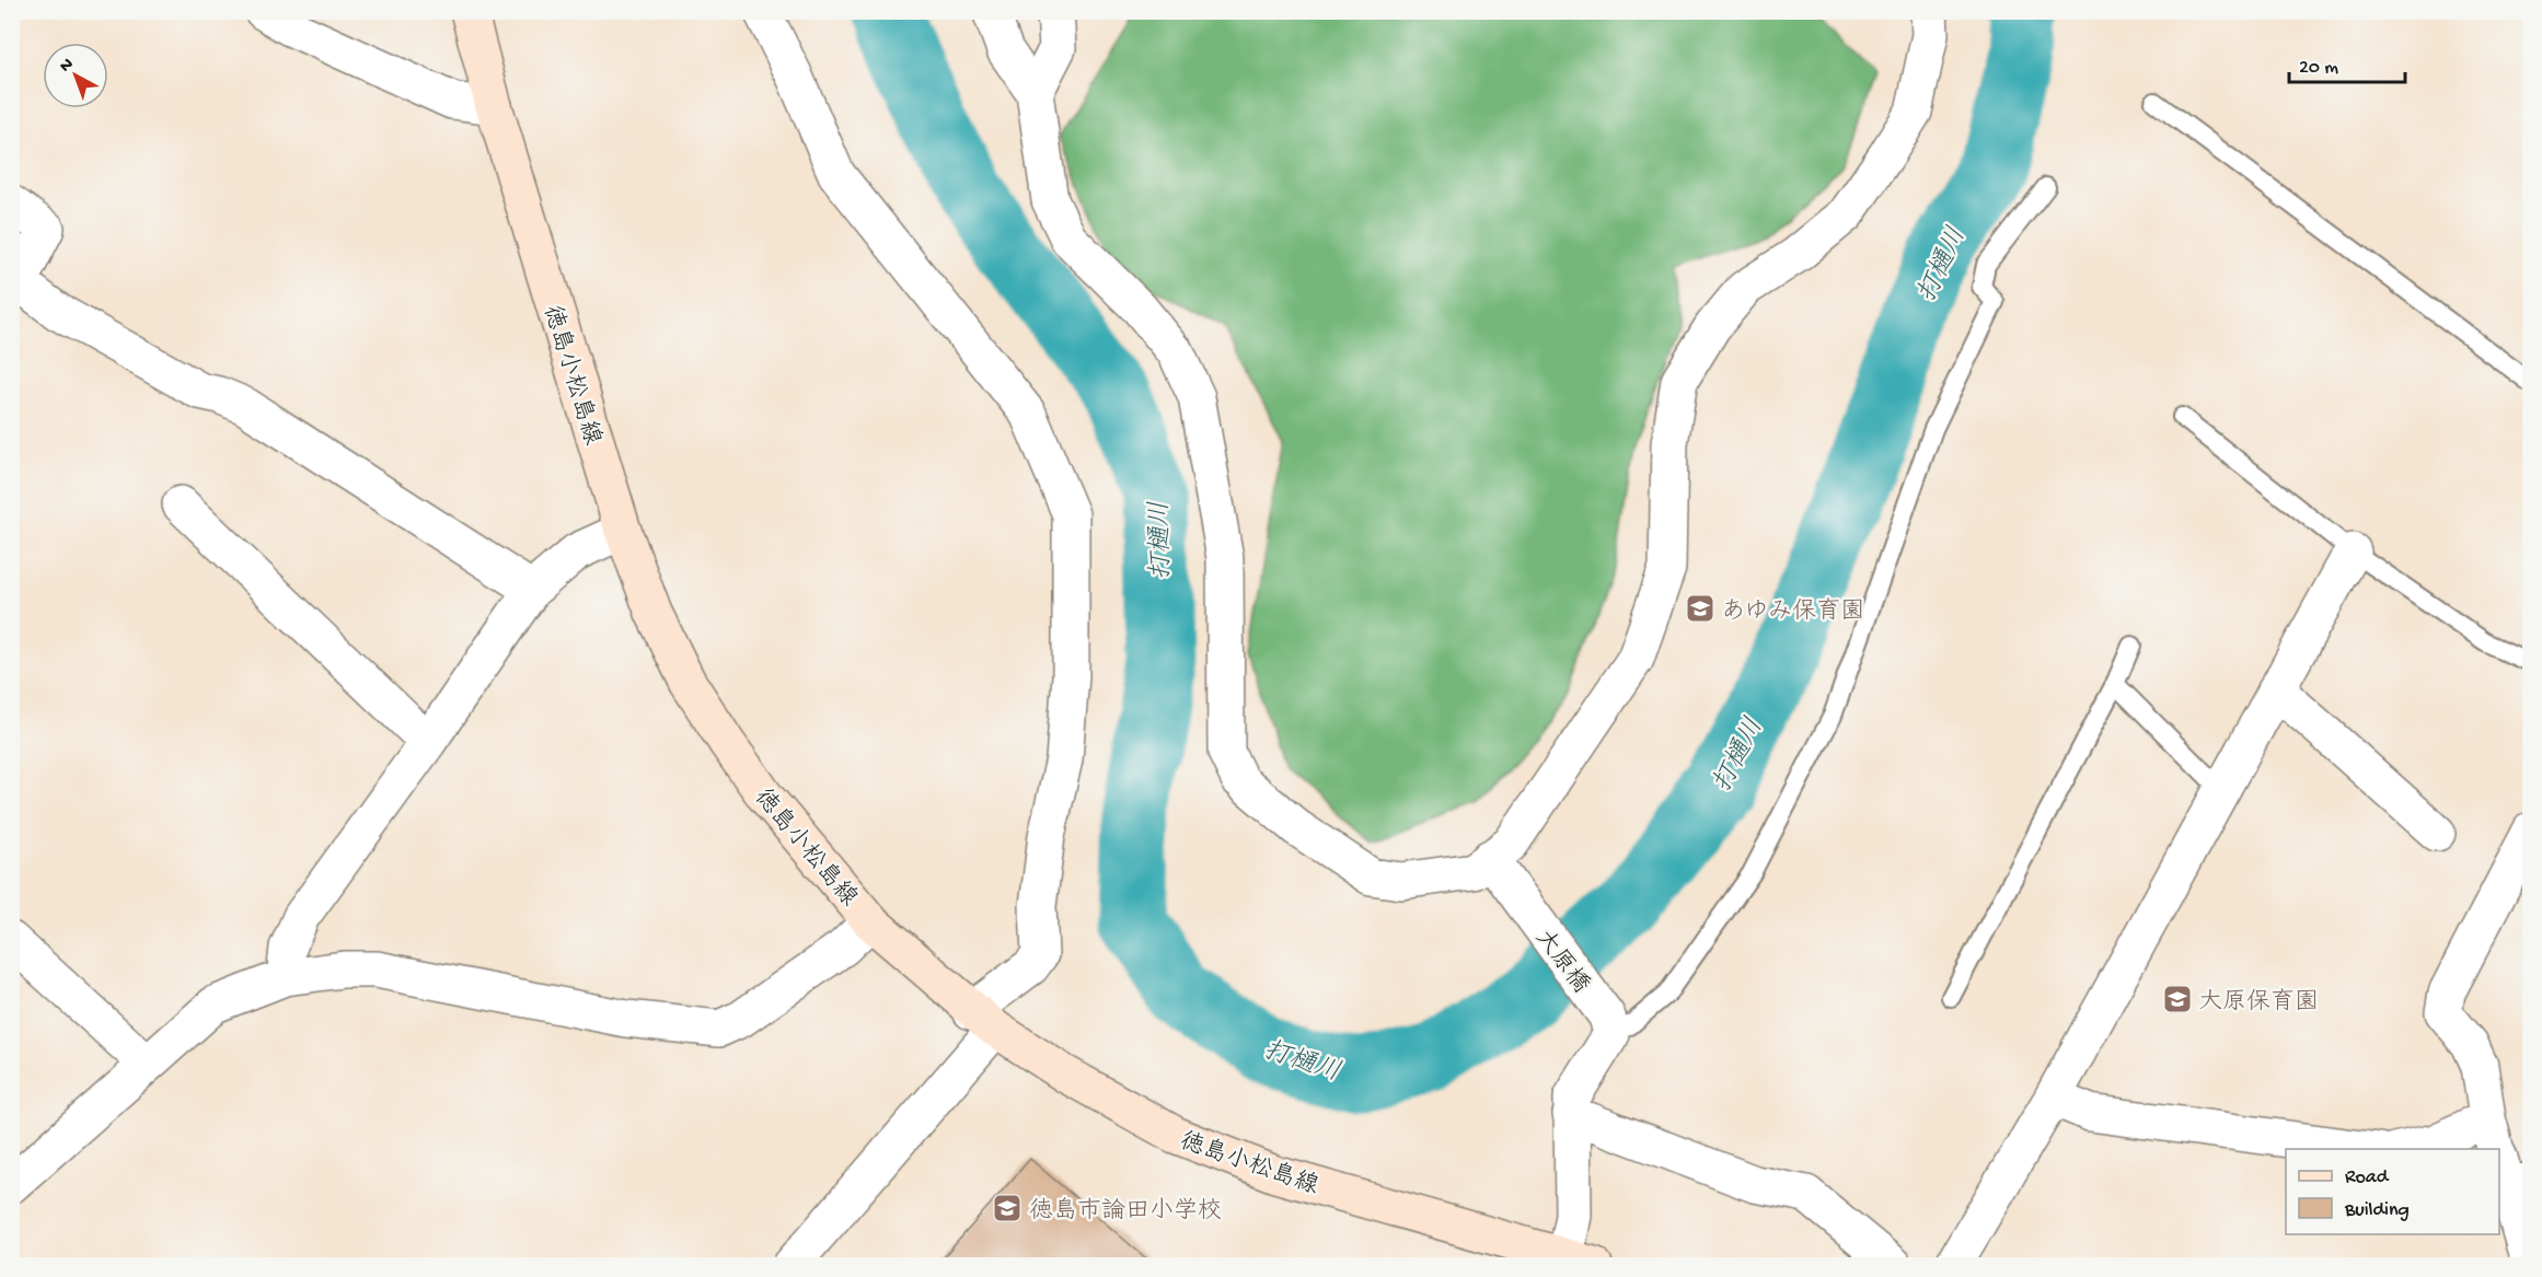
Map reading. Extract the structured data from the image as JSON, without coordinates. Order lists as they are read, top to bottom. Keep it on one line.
{"streets":{"main road":["徳島小松島線"],"street":["大原橋"]},"water":["打樋川"],"places":{"school or university":["あゆみ保育園","大原保育園","徳島市論田小学校"]},"legend":["Road","Building"],"scale_bar":"20 m","north":"top left"}
